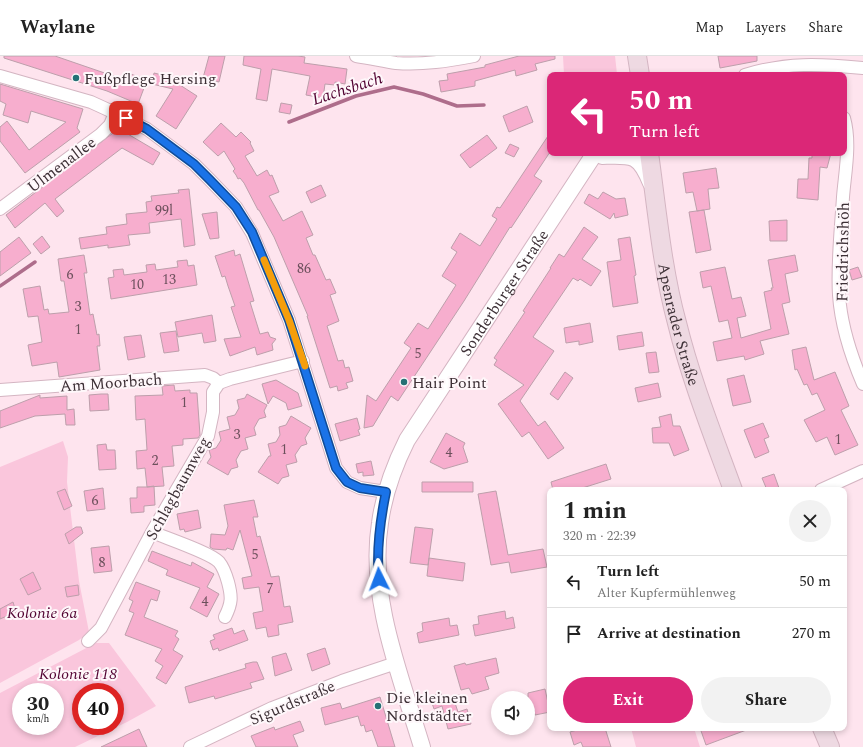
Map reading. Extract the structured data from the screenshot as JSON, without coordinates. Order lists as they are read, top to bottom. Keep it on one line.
{"streets":{"main road":["Apenrader Straße"],"street":["Ulmenallee","Friedrichshöh","Sonderburger Straße","Am Moorbach","Schlagbaumweg","Sigurdstraße"]},"crossings":[["Sonderburger Straße","Apenrader Straße"],["Sonderburger Straße","Sigurdstraße"],["Am Moorbach","Schlagbaumweg"]],"water":["Lachsbach"],"parks":["Kolonie 6a","Kolonie 118"],"places":["Fußpflege Hersing","Hair Point","Die kleinen Nordstädter"],"house_numbers":["99l","86","6","13","10","3","1","5","1","3","1","1","4","2","6","5","8","7","4"],"page":{"header":"Waylane","nav":["Map","Layers","Share"],"turn":["50 m","Turn left"],"heading":["1 min","320 m · 22:39"],"list":[{"name":"Turn left","note":"Alter Kupfermühlenweg","value":"50 m"},{"name":"Arrive at destination","value":"270 m"}],"buttons":["Exit","Share"],"speed":"30 km/h","limit":"40"}}
